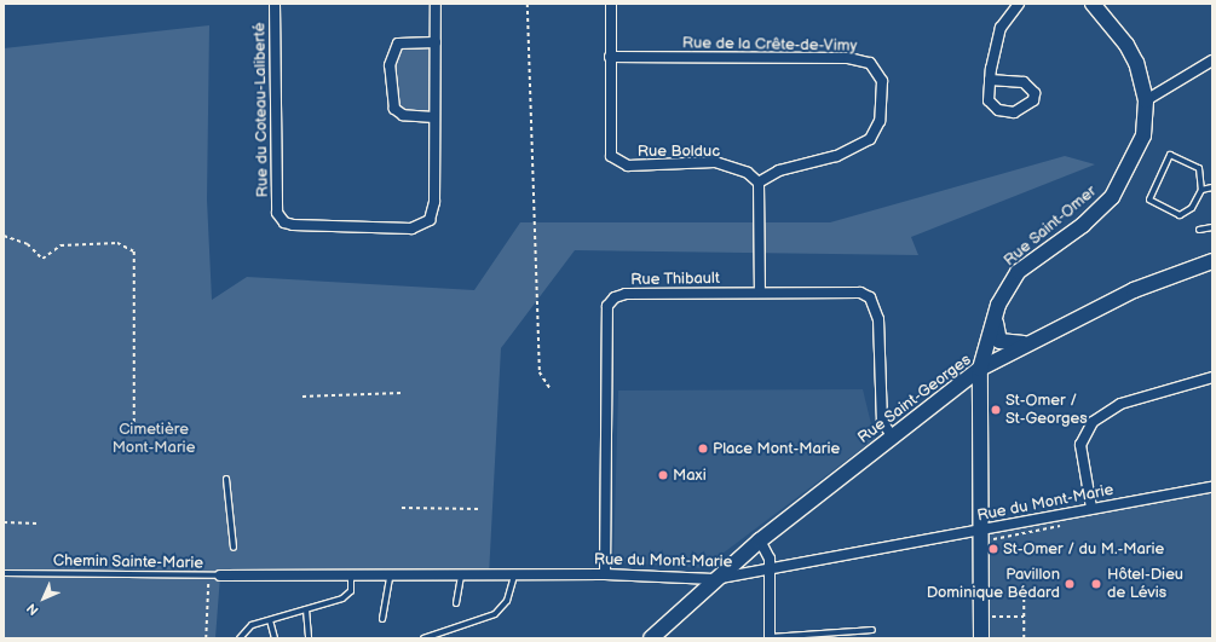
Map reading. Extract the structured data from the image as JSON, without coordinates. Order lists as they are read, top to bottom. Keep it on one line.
{"streets":{"street":["Rue de la Crête-de-Vimy","Rue du Coteau-Laliberté","Rue Bolduc","Rue Saint-Omer","Rue Thibault","Rue Saint-Georges","Rue du Mont-Marie"],"lane":["Chemin Sainte-Marie"]},"crossings":[["Rue de la Crête-de-Vimy","Rue Bolduc"],["Rue Saint-Omer","Rue Saint-Georges"],["Rue Saint-Omer","Rue du Mont-Marie"],["Rue Thibault","Rue Saint-Georges"],["Rue Thibault","Rue du Mont-Marie"],["Rue Saint-Georges","Rue du Mont-Marie"],["Rue du Mont-Marie","Chemin Sainte-Marie"]],"parks":["Cimetière Mont-Marie"],"places":["St-Omer / St-Georges","Place Mont-Marie","Maxi","St-Omer / du M.-Marie","Pavillon Dominique Bédard","Hôtel-Dieu de Lévis"],"north":"bottom left"}
